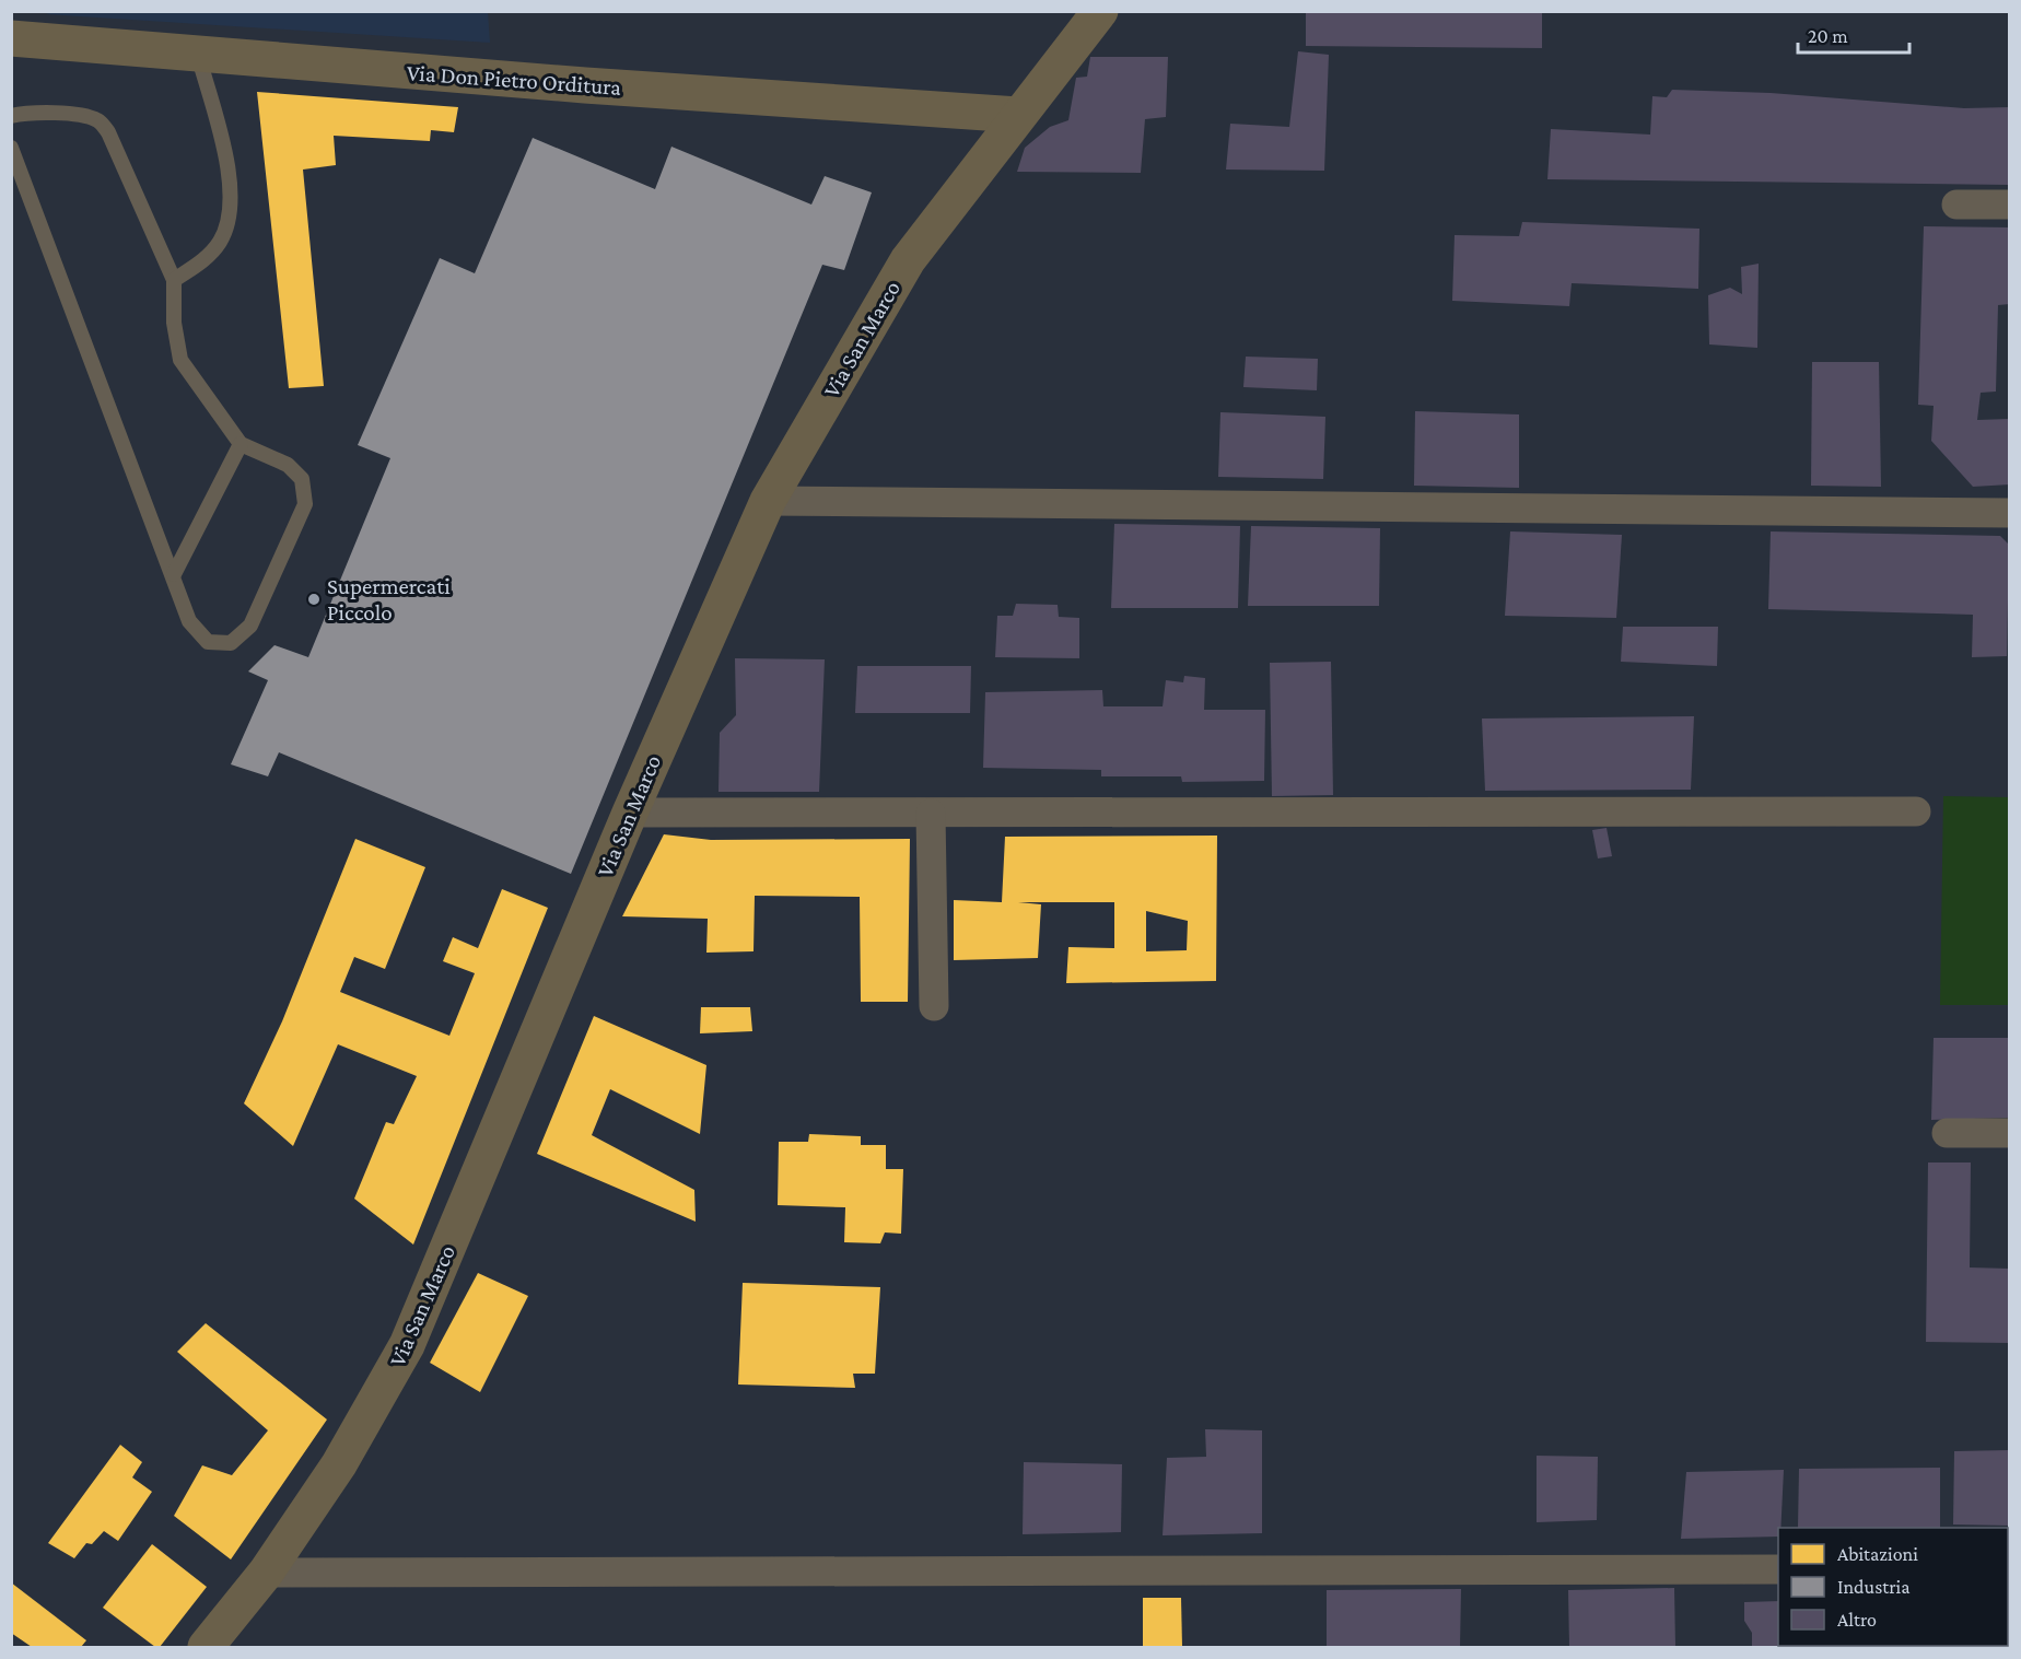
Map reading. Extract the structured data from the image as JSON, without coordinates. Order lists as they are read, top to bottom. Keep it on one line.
{"streets":{"street":["Via Don Pietro Orditura","Via San Marco"]},"crossings":[["Via Don Pietro Orditura","Via San Marco"]],"places":["Supermercati Piccolo"],"legend":["Abitazioni","Industria","Altro"],"scale_bar":"20 m"}
